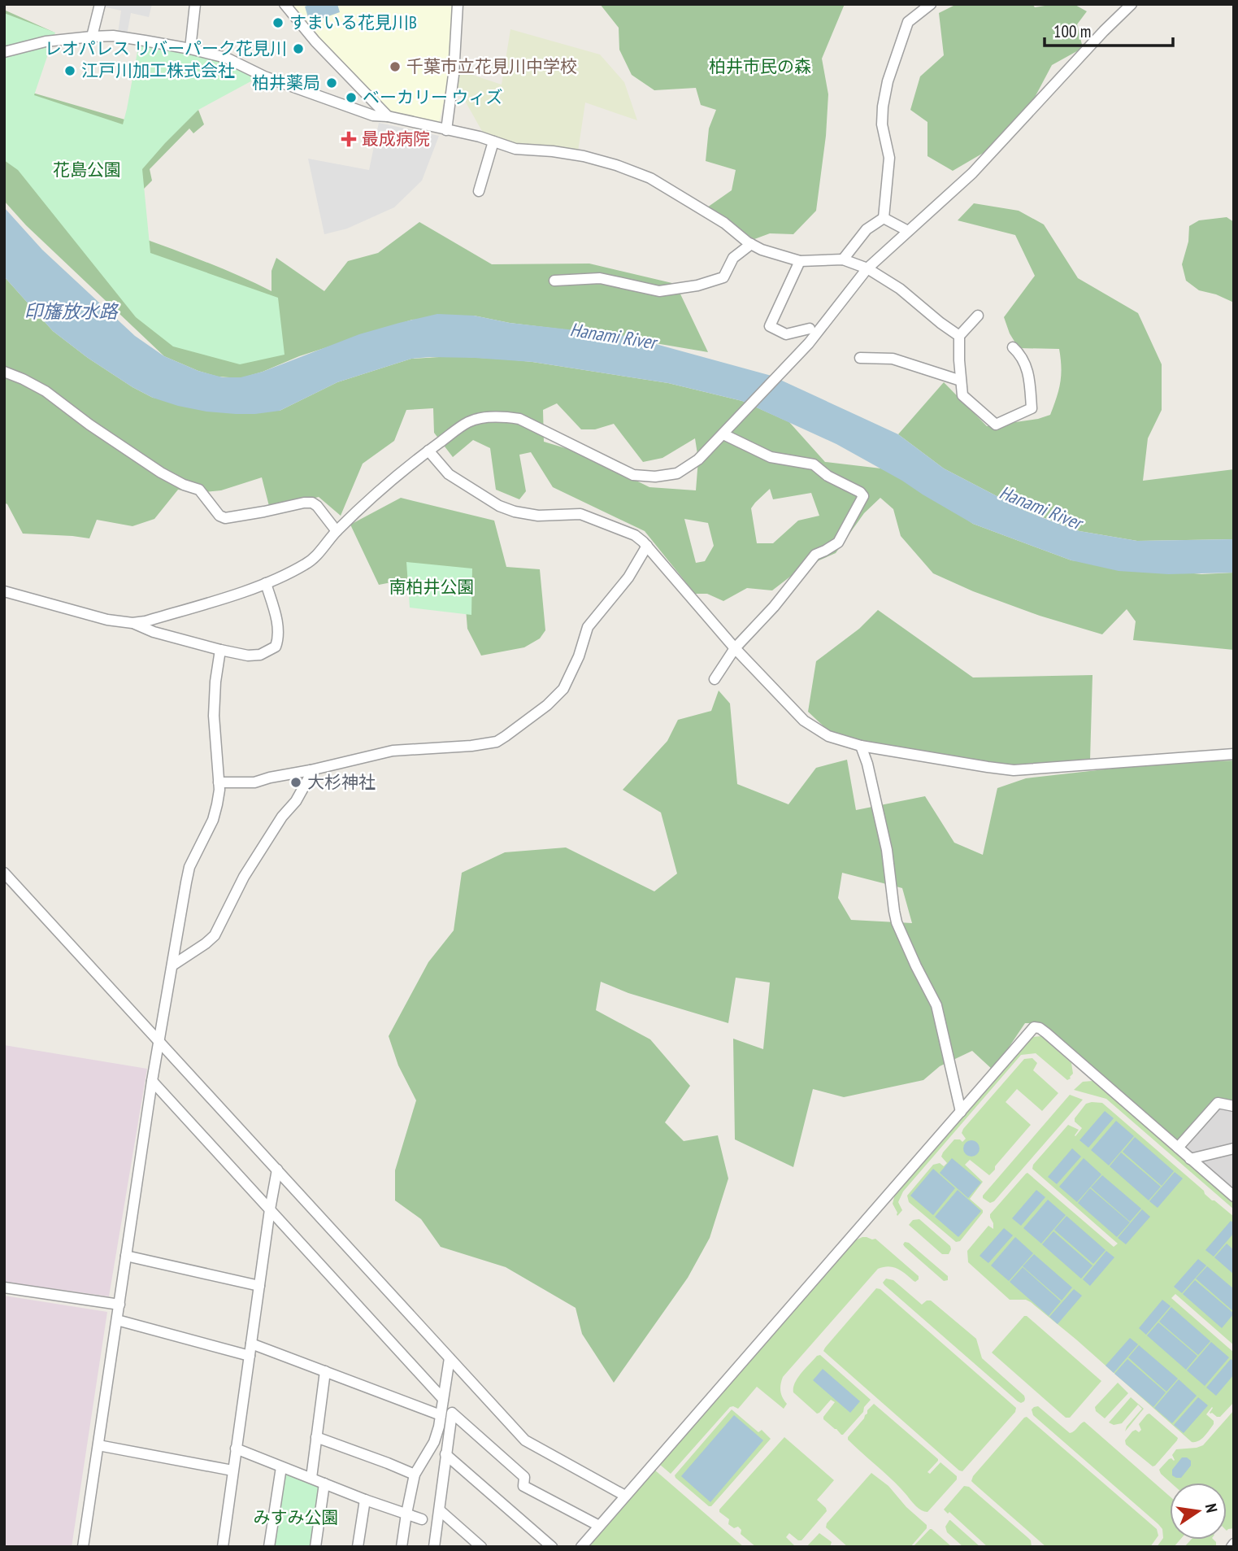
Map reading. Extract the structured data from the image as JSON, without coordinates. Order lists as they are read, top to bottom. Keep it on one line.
{"water":["印旛放水路","Hanami River"],"parks":["柏井市民の森","花島公園","南柏井公園","みすみ公園"],"places":{"other":["すまいる花見川B","レオパレス リバーパーク花見川","千葉市立花見川中学校","江戸川加工株式会社","柏井薬局","ベーカリー ウィズ","大杉神社"],"health":["最成病院"]},"scale_bar":"100 m","north":"right"}
